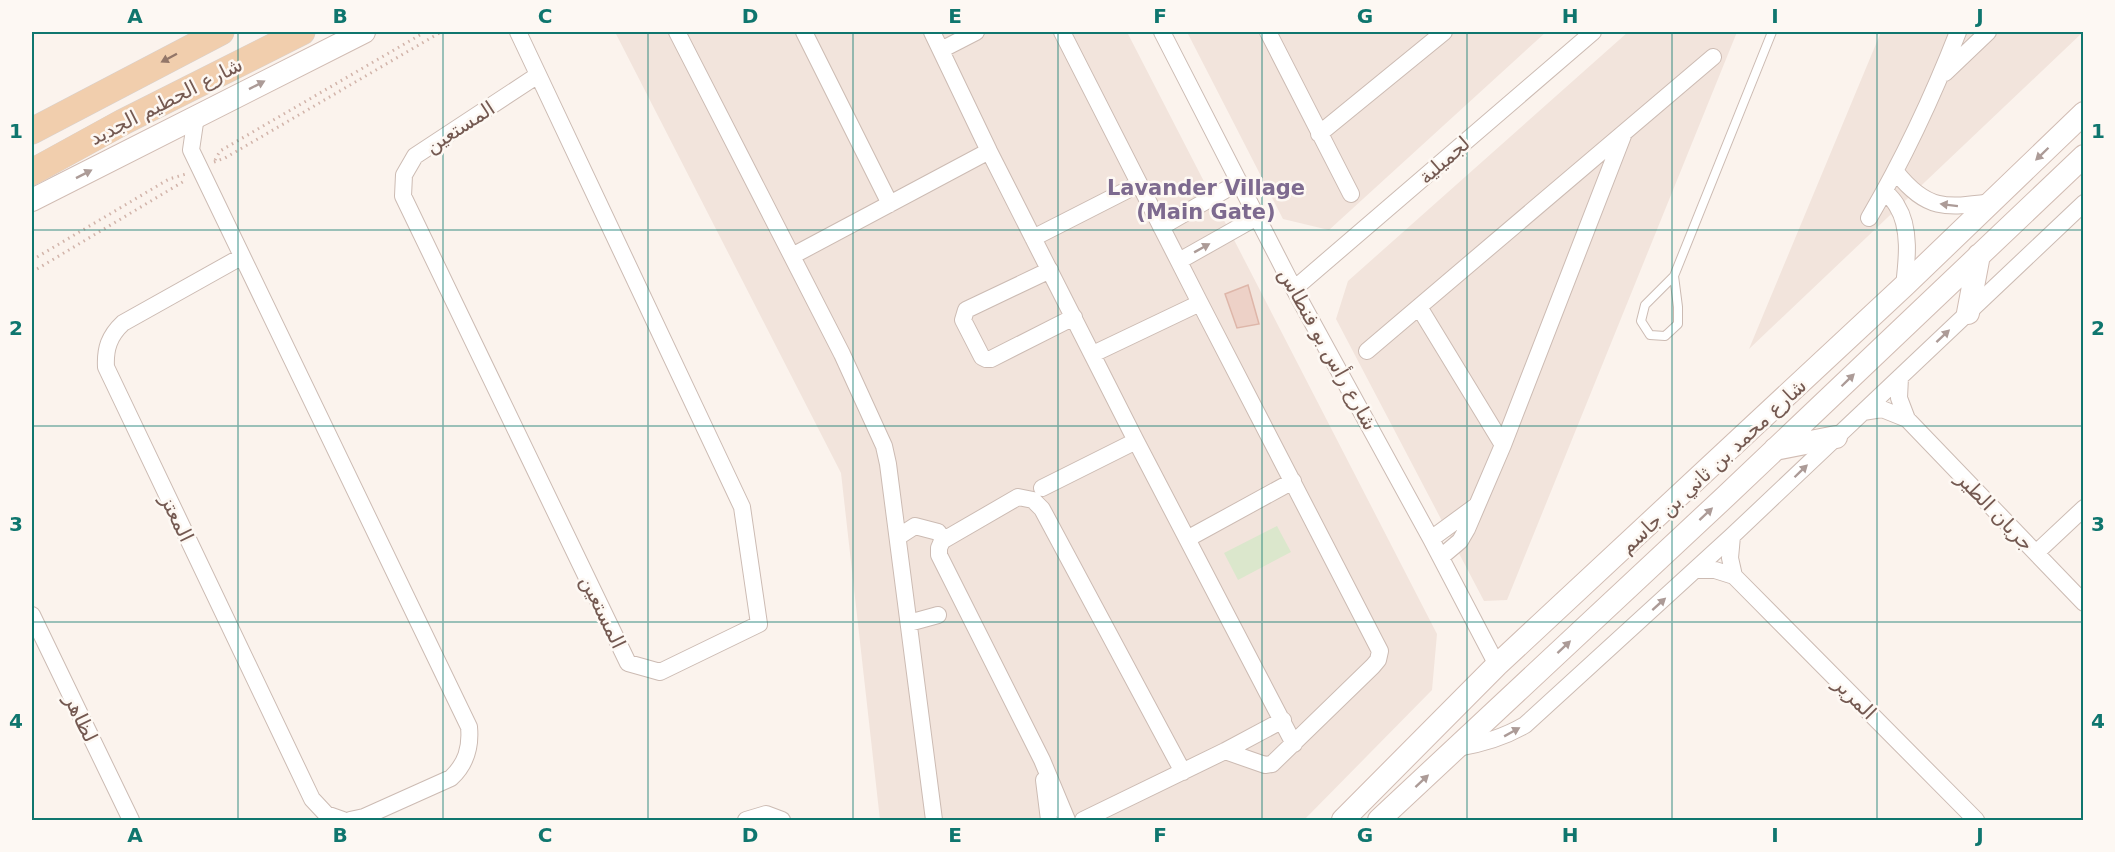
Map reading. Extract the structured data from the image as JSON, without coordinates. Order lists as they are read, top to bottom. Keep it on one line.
{"streets":{"main road":["شارع الحطيم الجديد","شارع محمد بن ثاني بن جاسم"],"street":["المستعين","لجميلية","شارع رأس بو فنطاس","جريان الطير","المعتز","المرير","لظاهر"]},"crossings":[["لجميلية","شارع رأس بو فنطاس"],["شارع رأس بو فنطاس","شارع محمد بن ثاني بن جاسم"]],"districts":["Lavander Village (Main Gate)"],"grid":{"columns":["A","B","C","D","E","F","G","H","I","J"],"rows":["1","2","3","4"]}}
